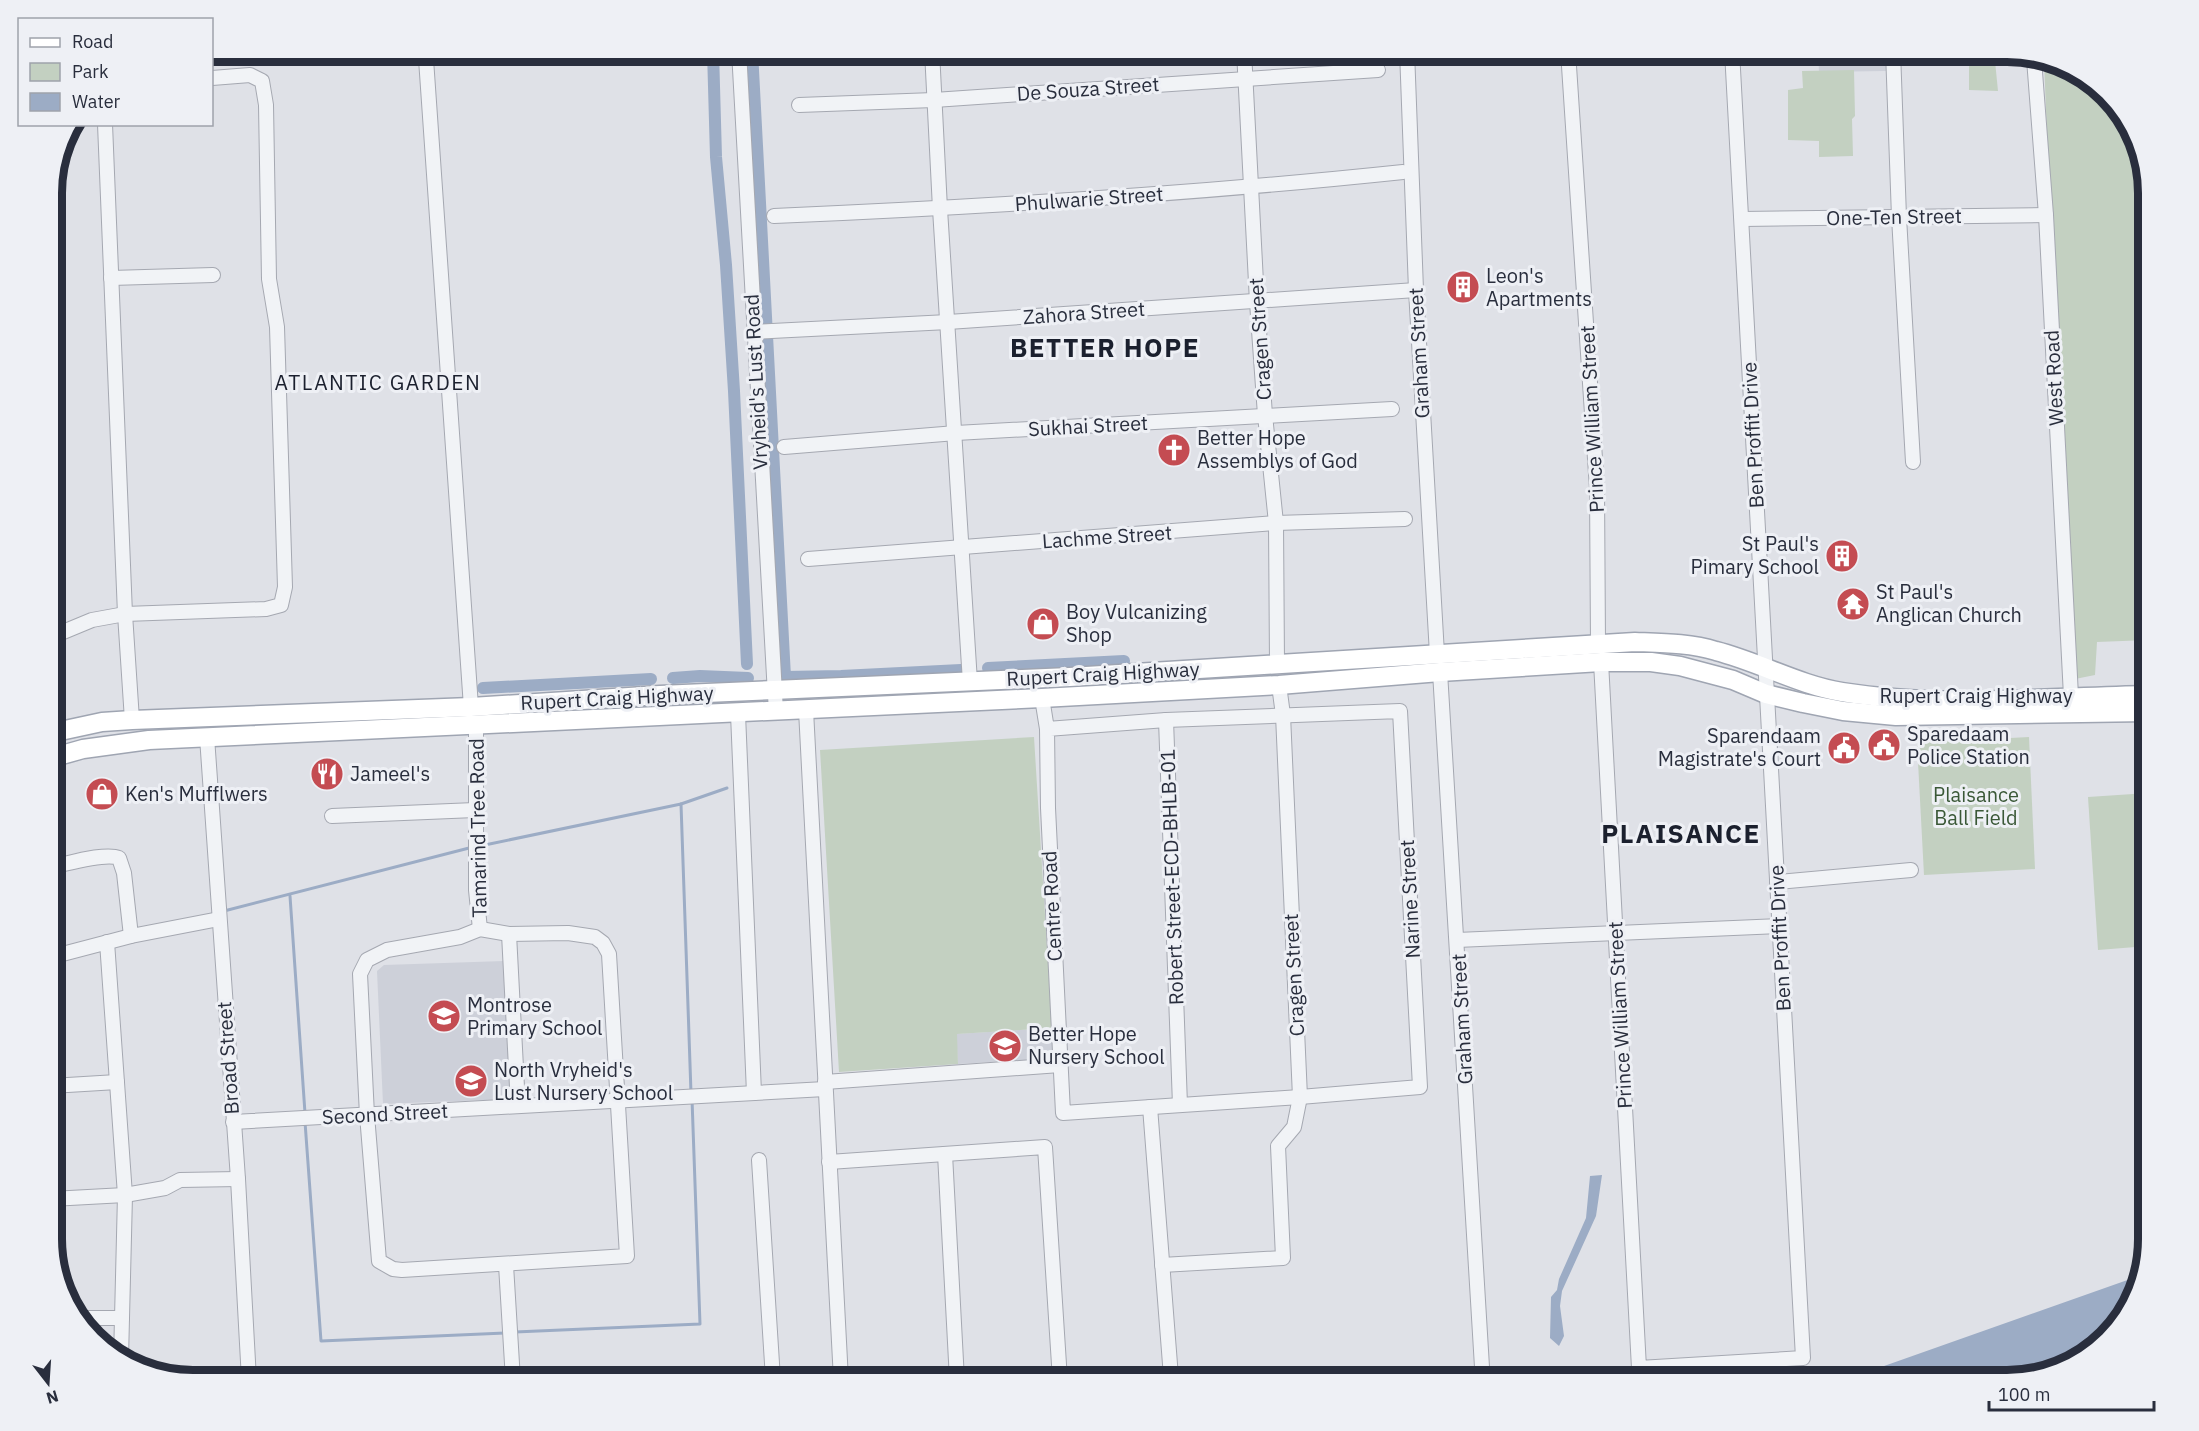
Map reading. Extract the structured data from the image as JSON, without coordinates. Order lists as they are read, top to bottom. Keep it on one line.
{"streets":{"main road":["Rupert Craig Highway"],"street":["De Souza Street","Phulwarie Street","One-Ten Street","Zahora Street","Cragen Street","Graham Street","West Road","Vryheid's Lust Road","Prince William Street","Sukhai Street","Ben Proffit Drive","Lachme Street","Tamarind Tree Road","Robert Street-ECD-BHLB-01","Narine Street","Centre Road","Broad Street","Second Street"]},"crossings":[["De Souza Street","Cragen Street"],["Phulwarie Street","Cragen Street"],["One-Ten Street","West Road"],["One-Ten Street","Ben Proffit Drive"],["Zahora Street","Cragen Street"],["Zahora Street","Graham Street"],["Zahora Street","Vryheid's Lust Road"],["Cragen Street","Sukhai Street"],["Cragen Street","Lachme Street"],["Cragen Street","Rupert Craig Highway"],["Cragen Street","Narine Street"],["Graham Street","Rupert Craig Highway"],["West Road","Rupert Craig Highway"],["Vryheid's Lust Road","Rupert Craig Highway"],["Prince William Street","Ben Proffit Drive"],["Prince William Street","Rupert Craig Highway"],["Ben Proffit Drive","Rupert Craig Highway"],["Rupert Craig Highway","Tamarind Tree Road"],["Rupert Craig Highway","Centre Road"],["Rupert Craig Highway","Broad Street"],["Centre Road","Second Street"],["Broad Street","Second Street"]],"districts":["BETTER HOPE","ATLANTIC GARDEN","PLAISANCE"],"parks":["Plaisance Ball Field"],"places":{"building":["Leon's Apartments","St Paul's Pimary School"],"church":["Better Hope Assemblys of God"],"temple":["St Paul's Anglican Church"],"shop":["Boy Vulcanizing Shop","Ken's Mufflwers"],"public building":["Sparedaam Police Station","Sparendaam Magistrate's Court"],"restaurant":["Jameel's"],"school or university":["Montrose Primary School","Better Hope Nursery School","North Vryheid's Lust Nursery School"]},"legend":["Road","Park","Water"],"scale_bar":"100 m","north":"bottom"}
